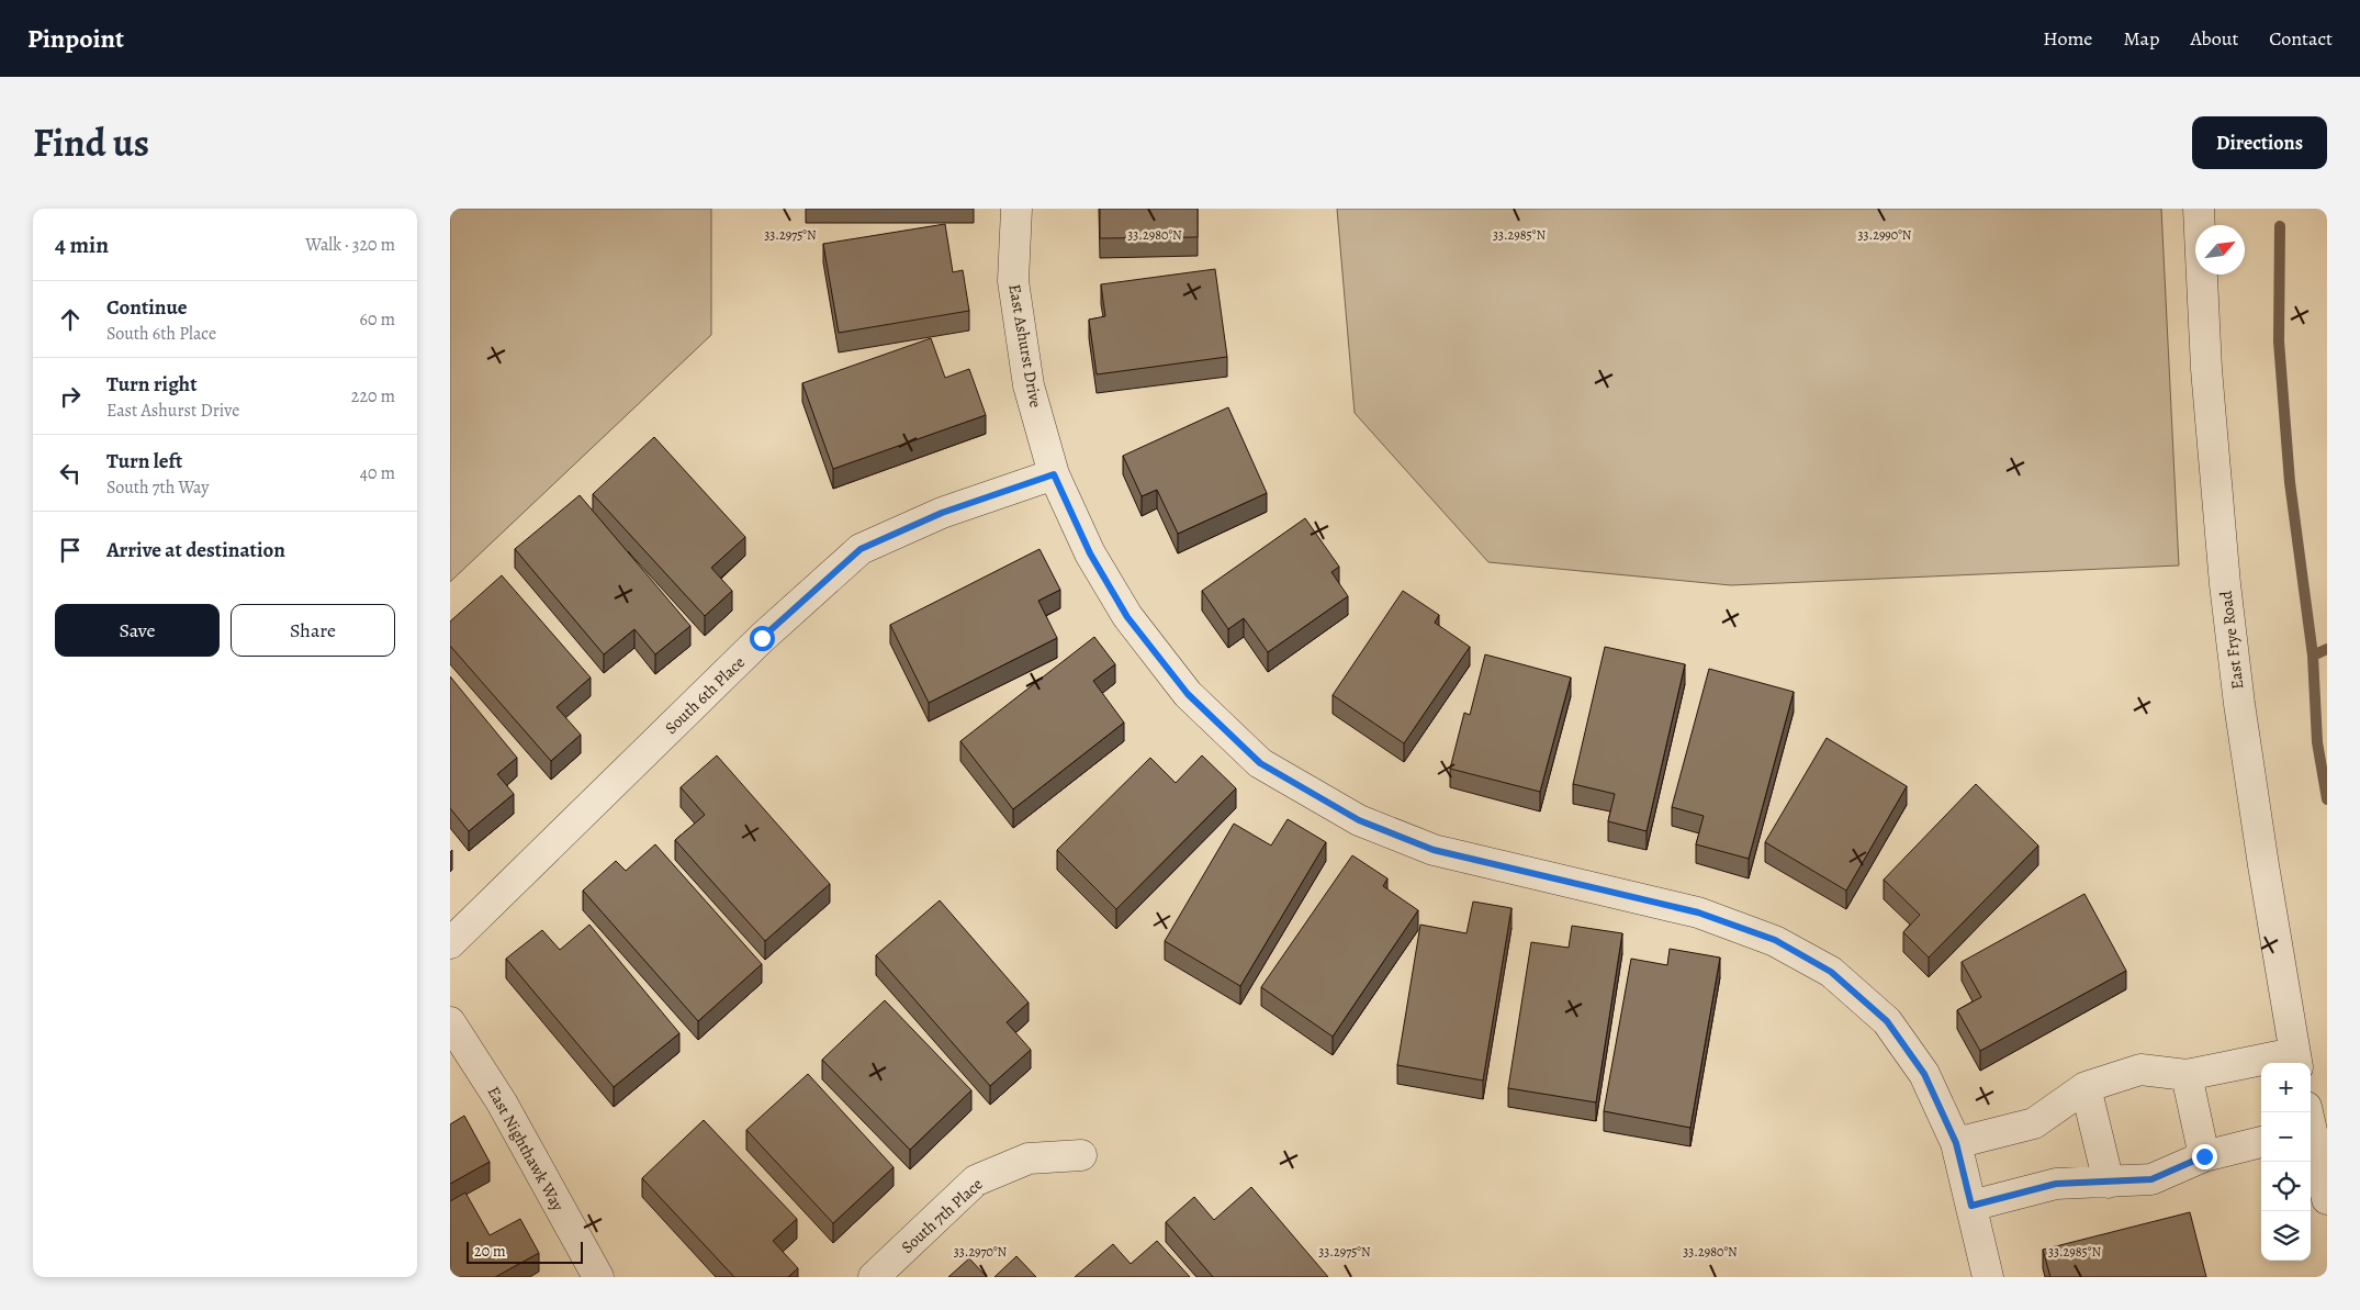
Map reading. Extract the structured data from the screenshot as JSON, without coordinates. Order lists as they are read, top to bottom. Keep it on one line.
{"streets":{"street":["East Ashurst Drive","East Frye Road","South 6th Place","East Nighthawk Way","South 7th Place"]},"crossings":[["East Ashurst Drive","South 6th Place"]],"scale_bar":"20 m","north":"top right","page":{"header":"Pinpoint","nav":["Home","Map","About","Contact"],"title":"Find us","buttons":["Directions",["Save","Share"]],"heading":["4 min","Walk · 320 m"],"list":[["Continue","South 6th Place","60 m"],["Turn right","East Ashurst Drive","220 m"],["Turn left","South 7th Way","40 m"],"Arrive at destination"],"map_buttons":["+","−"],"scale":"20 m"},"coordinates":["33.2975°N","33.2980°N","33.2985°N","33.2990°N","33.2970°N"]}
